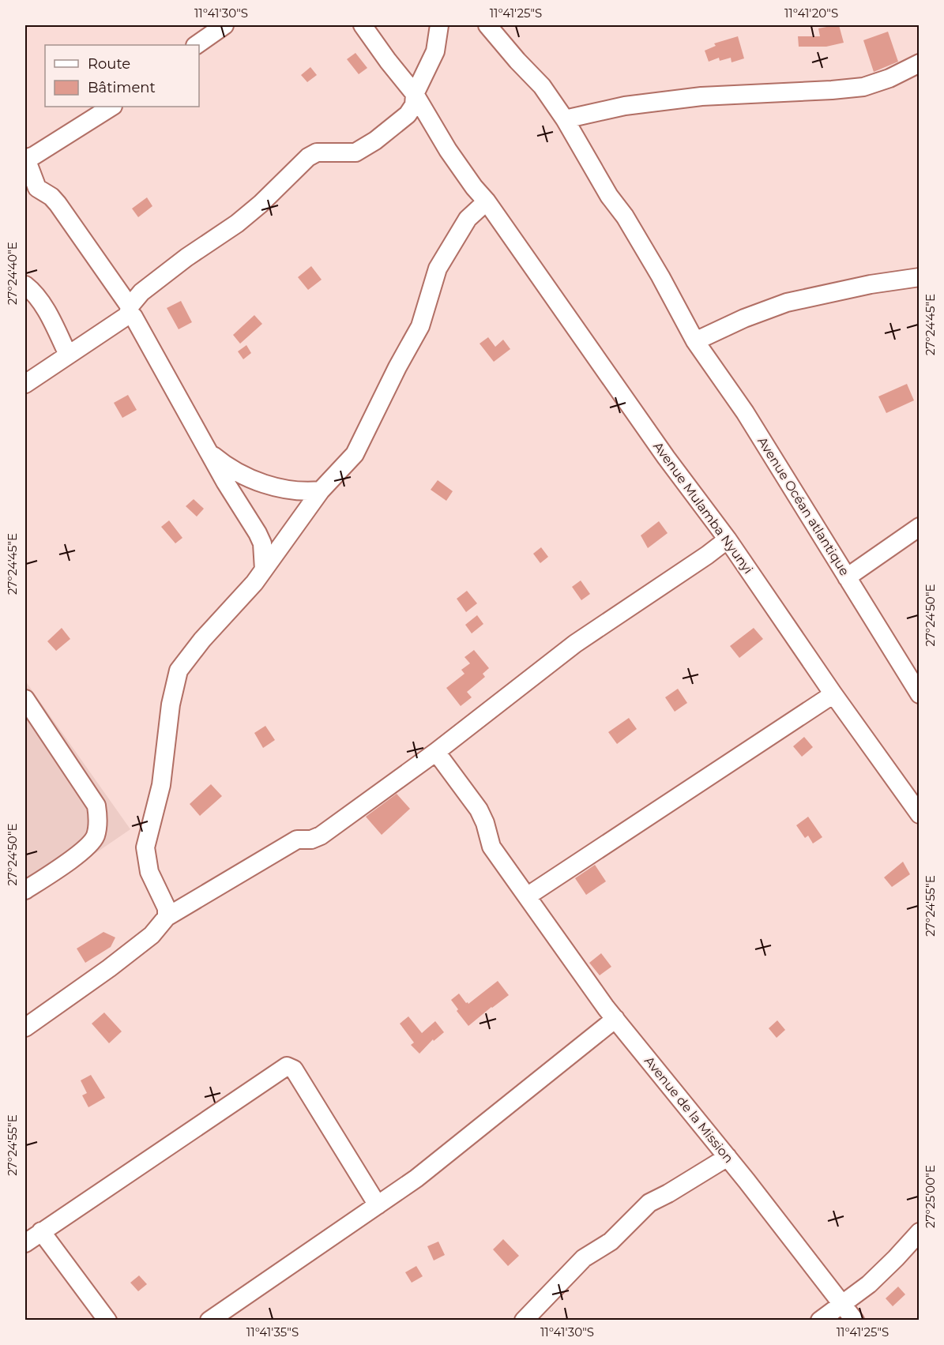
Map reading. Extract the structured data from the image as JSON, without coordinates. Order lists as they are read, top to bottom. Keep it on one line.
{"streets":{"street":["Avenue Océan atlantique","Avenue Mulamba Nyunyi","Avenue de la Mission"]},"legend":["Route","Bâtiment"],"coordinates":["11°41'30\"S","11°41'25\"S","11°41'20\"S","27°24'40\"E","27°24'45\"E","27°24'50\"E","27°24'55\"E","27°25'00\"E","11°41'35\"S"]}
